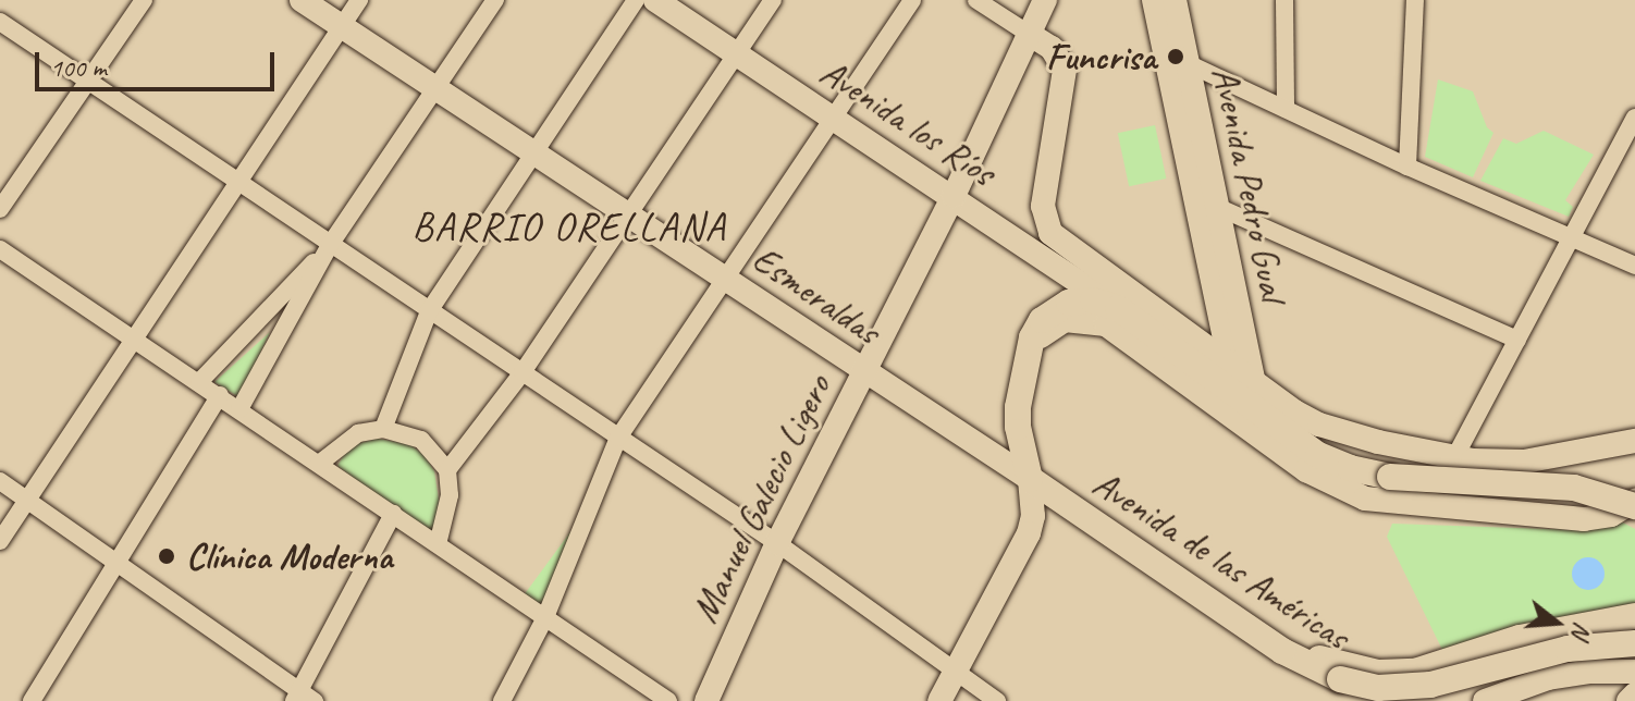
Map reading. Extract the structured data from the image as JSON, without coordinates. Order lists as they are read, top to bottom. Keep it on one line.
{"streets":{"main road":["Avenida los Ríos","Avenida Pedro Gual","Esmeraldas","Manuel Galecio Ligero","Avenida de las Américas"]},"crossings":[["Avenida los Ríos","Manuel Galecio Ligero"],["Esmeraldas","Manuel Galecio Ligero"],["Esmeraldas","Avenida de las Américas"]],"districts":["BARRIO ORELLANA"],"places":["Funcrisa","Clínica Moderna"],"scale_bar":"100 m","north":"right"}
